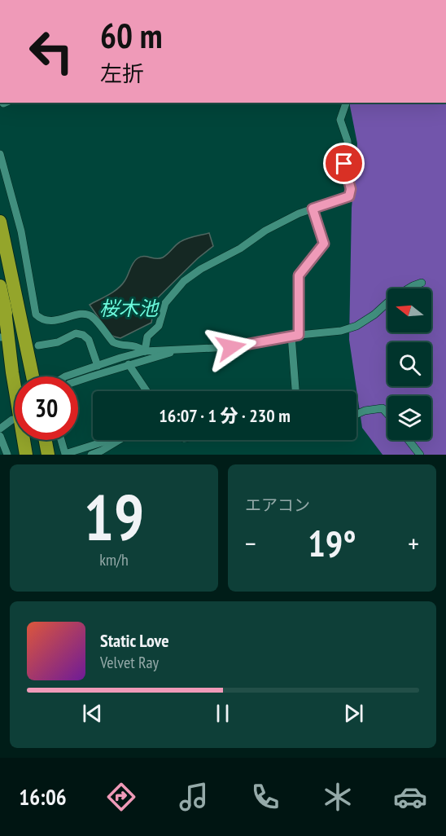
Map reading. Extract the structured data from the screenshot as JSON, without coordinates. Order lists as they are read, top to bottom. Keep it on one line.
{"water":["桜木池"],"north":"left","page":{"turn":["60 m","左折"],"limit":"30","trip":"16:07 · 1 分 · 230 m","tile":[["19","km/h"],"エアコン"],"heat":["−","19°","+"],"song":["Static Love","Velvet Ray"],"tabs":"16:06"}}
